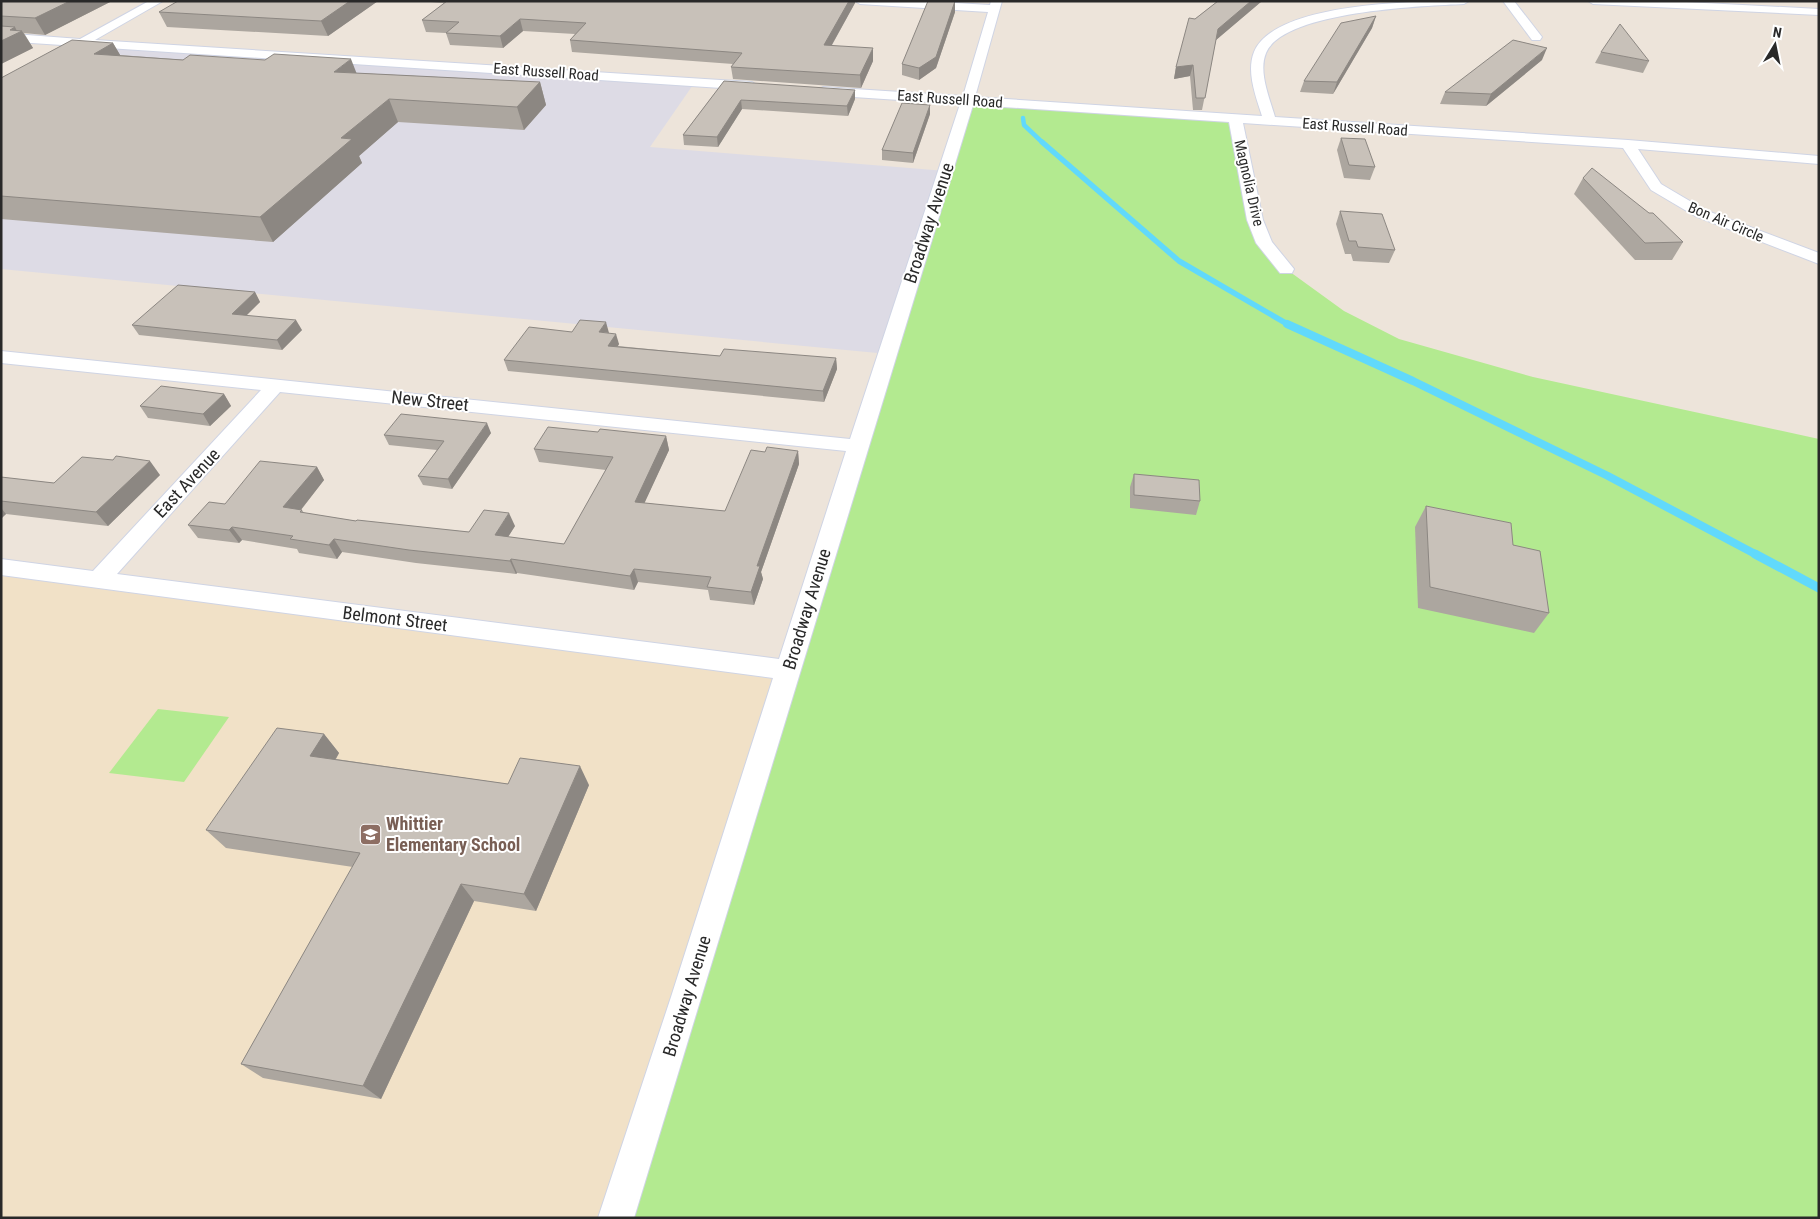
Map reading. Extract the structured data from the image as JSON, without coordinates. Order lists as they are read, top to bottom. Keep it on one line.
{"streets":{"street":["East Russell Road","Magnolia Drive","Bon Air Circle","Broadway Avenue","New Street","East Avenue","Belmont Street"]},"crossings":[["East Russell Road","Magnolia Drive"],["East Russell Road","Bon Air Circle"],["East Russell Road","Broadway Avenue"],["Broadway Avenue","New Street"],["Broadway Avenue","Belmont Street"],["New Street","East Avenue"],["East Avenue","Belmont Street"]],"places":{"school or university":["Whittier Elementary School"]},"north":"top"}
